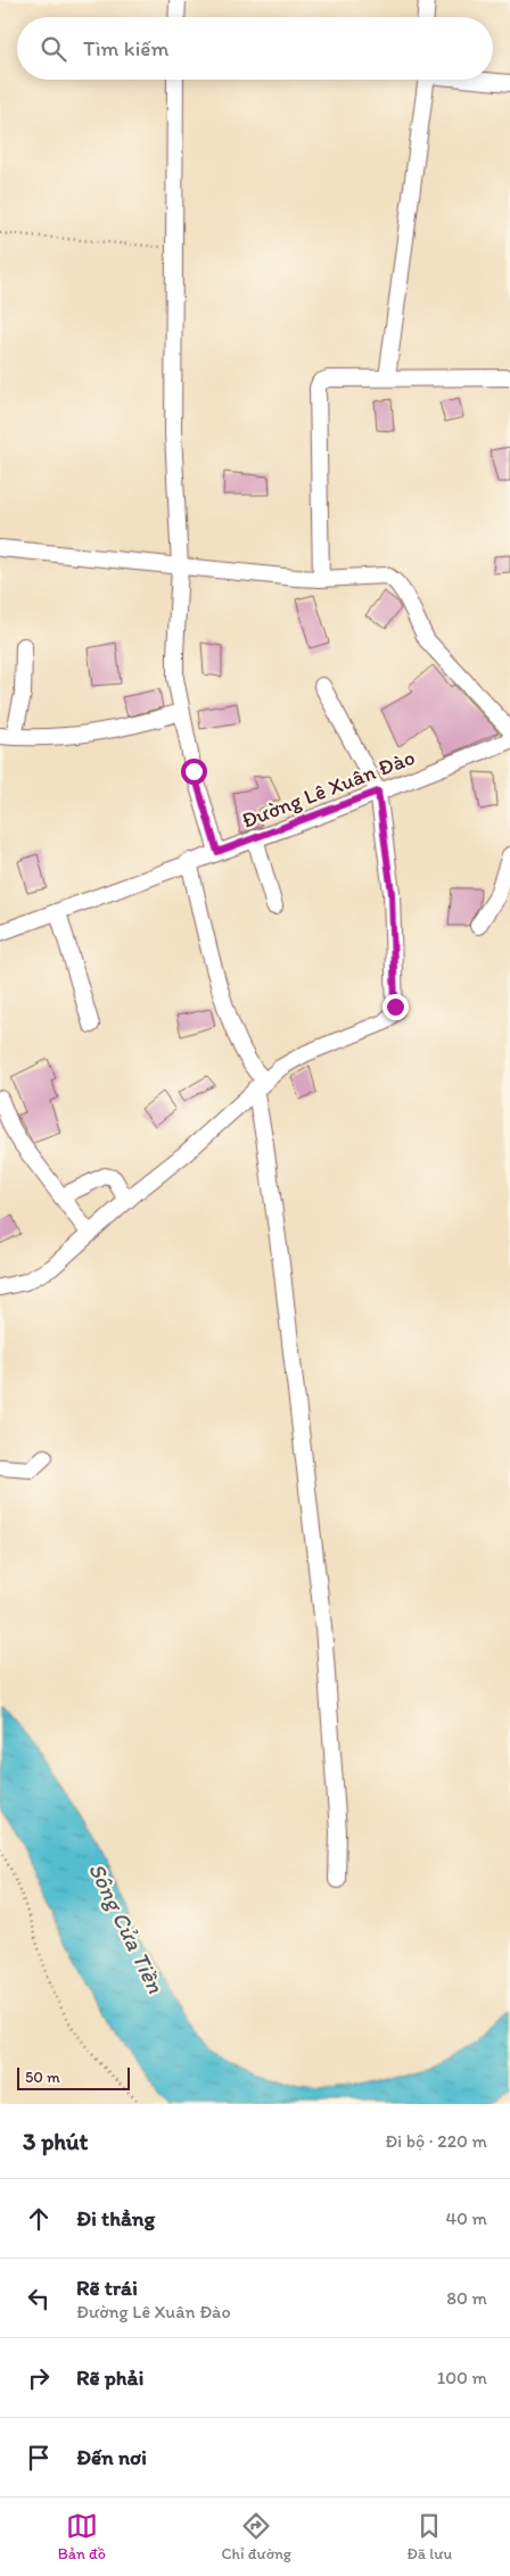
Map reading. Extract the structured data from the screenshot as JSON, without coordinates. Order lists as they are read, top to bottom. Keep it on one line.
{"streets":{"street":["Đường Lê Xuân Đào"]},"water":["Sông Cửa Tiền"],"scale_bar":"50 m","page":{"search":"Tìm kiếm","scale":"50 m","heading":["3 phút","Đi bộ · 220 m"],"list":[["Đi thẳng","40 m"],["Rẽ trái","Đường Lê Xuân Đào","80 m"],["Rẽ phải","100 m"],"Đến nơi"],"nav":["Bản đồ","Chỉ đường","Đã lưu"]}}
